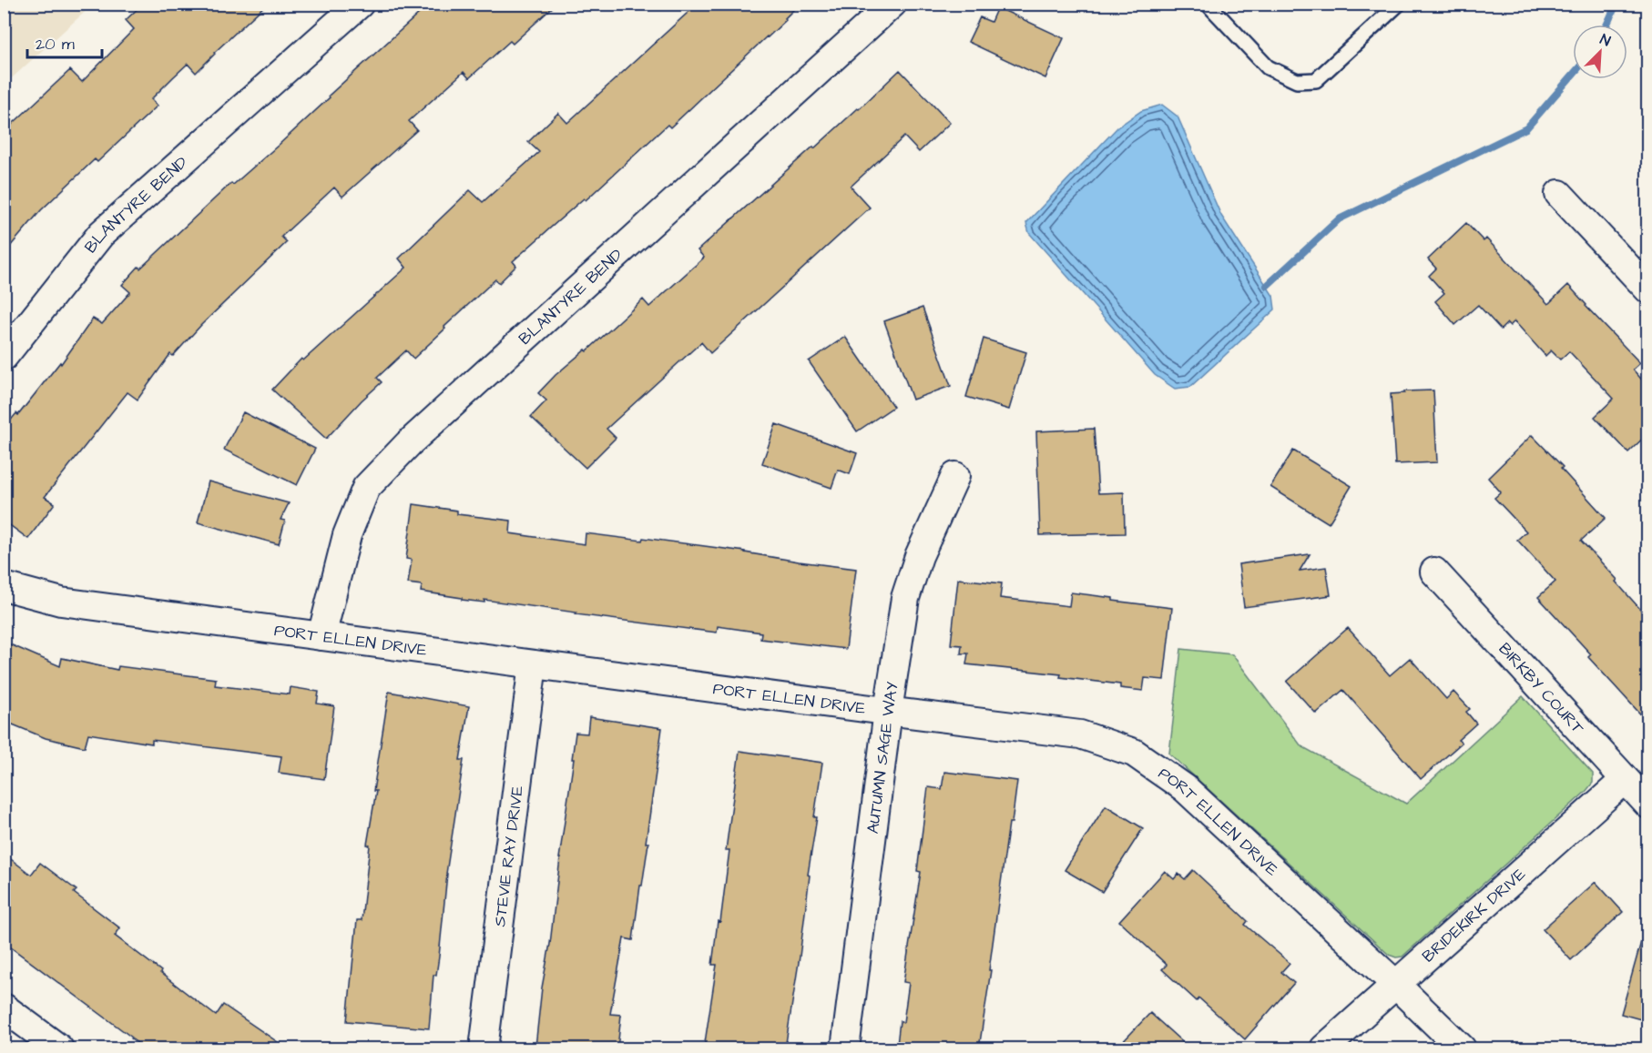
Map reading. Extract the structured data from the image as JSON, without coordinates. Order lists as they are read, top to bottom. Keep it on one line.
{"streets":{"street":["BLANTYRE BEND","PORT ELLEN DRIVE","BIRKBY COURT","AUTUMN SAGE WAY","STEVIE RAY DRIVE","BRIDEKIRK DRIVE"]},"crossings":[["BLANTYRE BEND","PORT ELLEN DRIVE"],["PORT ELLEN DRIVE","AUTUMN SAGE WAY"],["PORT ELLEN DRIVE","STEVIE RAY DRIVE"],["PORT ELLEN DRIVE","BRIDEKIRK DRIVE"],["BIRKBY COURT","BRIDEKIRK DRIVE"]],"scale_bar":"20 m","north":"top right"}
